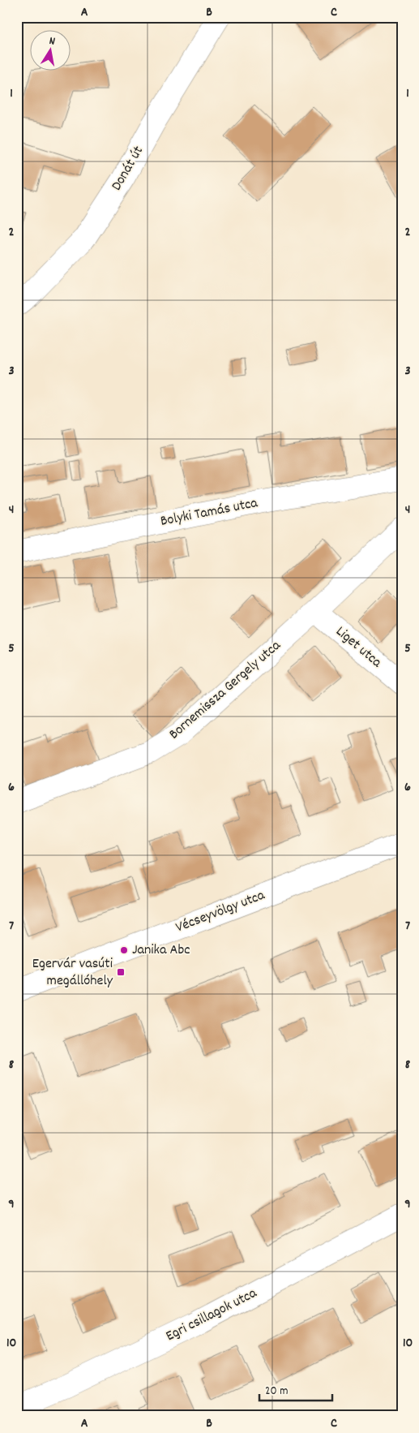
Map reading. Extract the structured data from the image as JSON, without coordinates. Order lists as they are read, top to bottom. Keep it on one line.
{"streets":{"street":["Donát út","Bolyki Tamás utca","Liget utca","Bornemissza Gergely utca","Vécseyvölgy utca","Egri csillagok utca"]},"crossings":[["Liget utca","Bornemissza Gergely utca"]],"places":{"other":["Janika Abc"],"transit":["Egervár vasúti megállóhely"]},"scale_bar":"20 m","north":"top","grid":{"columns":["A","B","C"],"rows":["1","2","3","4","5","6","7","8","9","10"]}}
